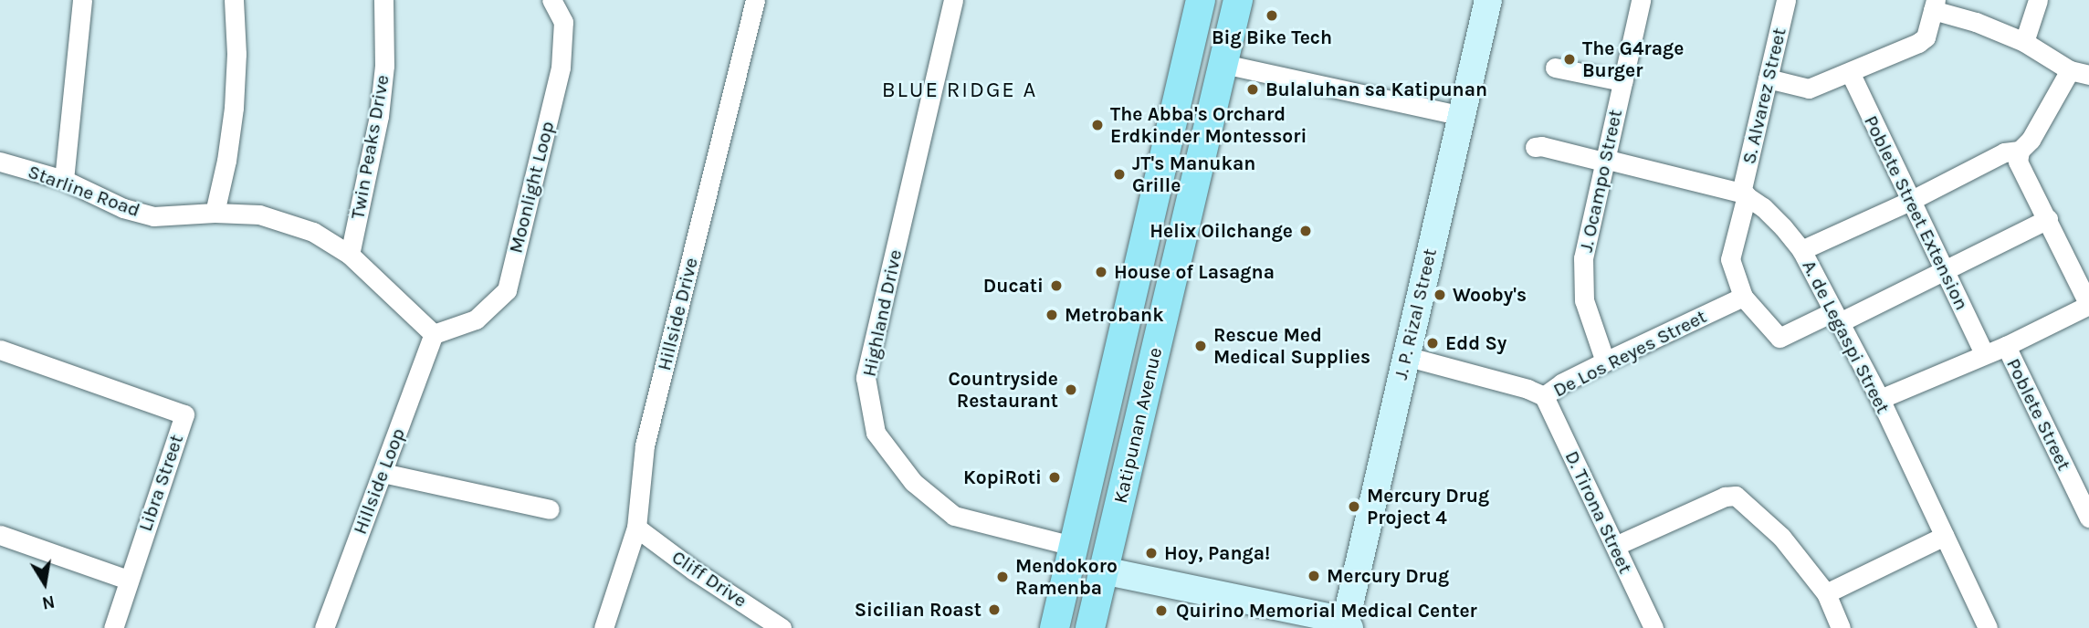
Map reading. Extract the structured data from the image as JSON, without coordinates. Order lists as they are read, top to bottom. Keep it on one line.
{"streets":{"main road":["Katipunan Avenue"],"street":["S. Alvarez Street","Twin Peaks Drive","J. Ocampo Street","Moonlight Loop","Starline Road","Poblete Street Extension","Highland Drive","Hillside Drive","J. P. Rizal Street","A. de Legaspi Street","De Los Reyes Street","Poblete Street","Hillside Loop","Libra Street","D. Tirona Street","Cliff Drive"]},"crossings":[["S. Alvarez Street","A. de Legaspi Street"],["S. Alvarez Street","De Los Reyes Street"],["Twin Peaks Drive","Starline Road"],["J. Ocampo Street","A. de Legaspi Street"],["J. Ocampo Street","De Los Reyes Street"],["Moonlight Loop","Starline Road"],["Moonlight Loop","Hillside Loop"],["Starline Road","Hillside Loop"],["Poblete Street Extension","Poblete Street"],["Highland Drive","Katipunan Avenue"],["Hillside Drive","Cliff Drive"],["J. P. Rizal Street","De Los Reyes Street"],["A. de Legaspi Street","Poblete Street"],["De Los Reyes Street","D. Tirona Street"]],"districts":["BLUE RIDGE A"],"places":["Big Bike Tech","The G4rage Burger","Bulaluhan sa Katipunan","The Abba's Orchard Erdkinder Montessori","JT's Manukan Grille","Helix Oilchange","House of Lasagna","Ducati","Wooby's","Metrobank","Edd Sy","Rescue Med Medical Supplies","Countryside Restaurant","KopiRoti","Mercury Drug Project 4","Hoy, Panga!","Mercury Drug","Mendokoro Ramenba","Sicilian Roast","Quirino Memorial Medical Center"],"north":"bottom"}
